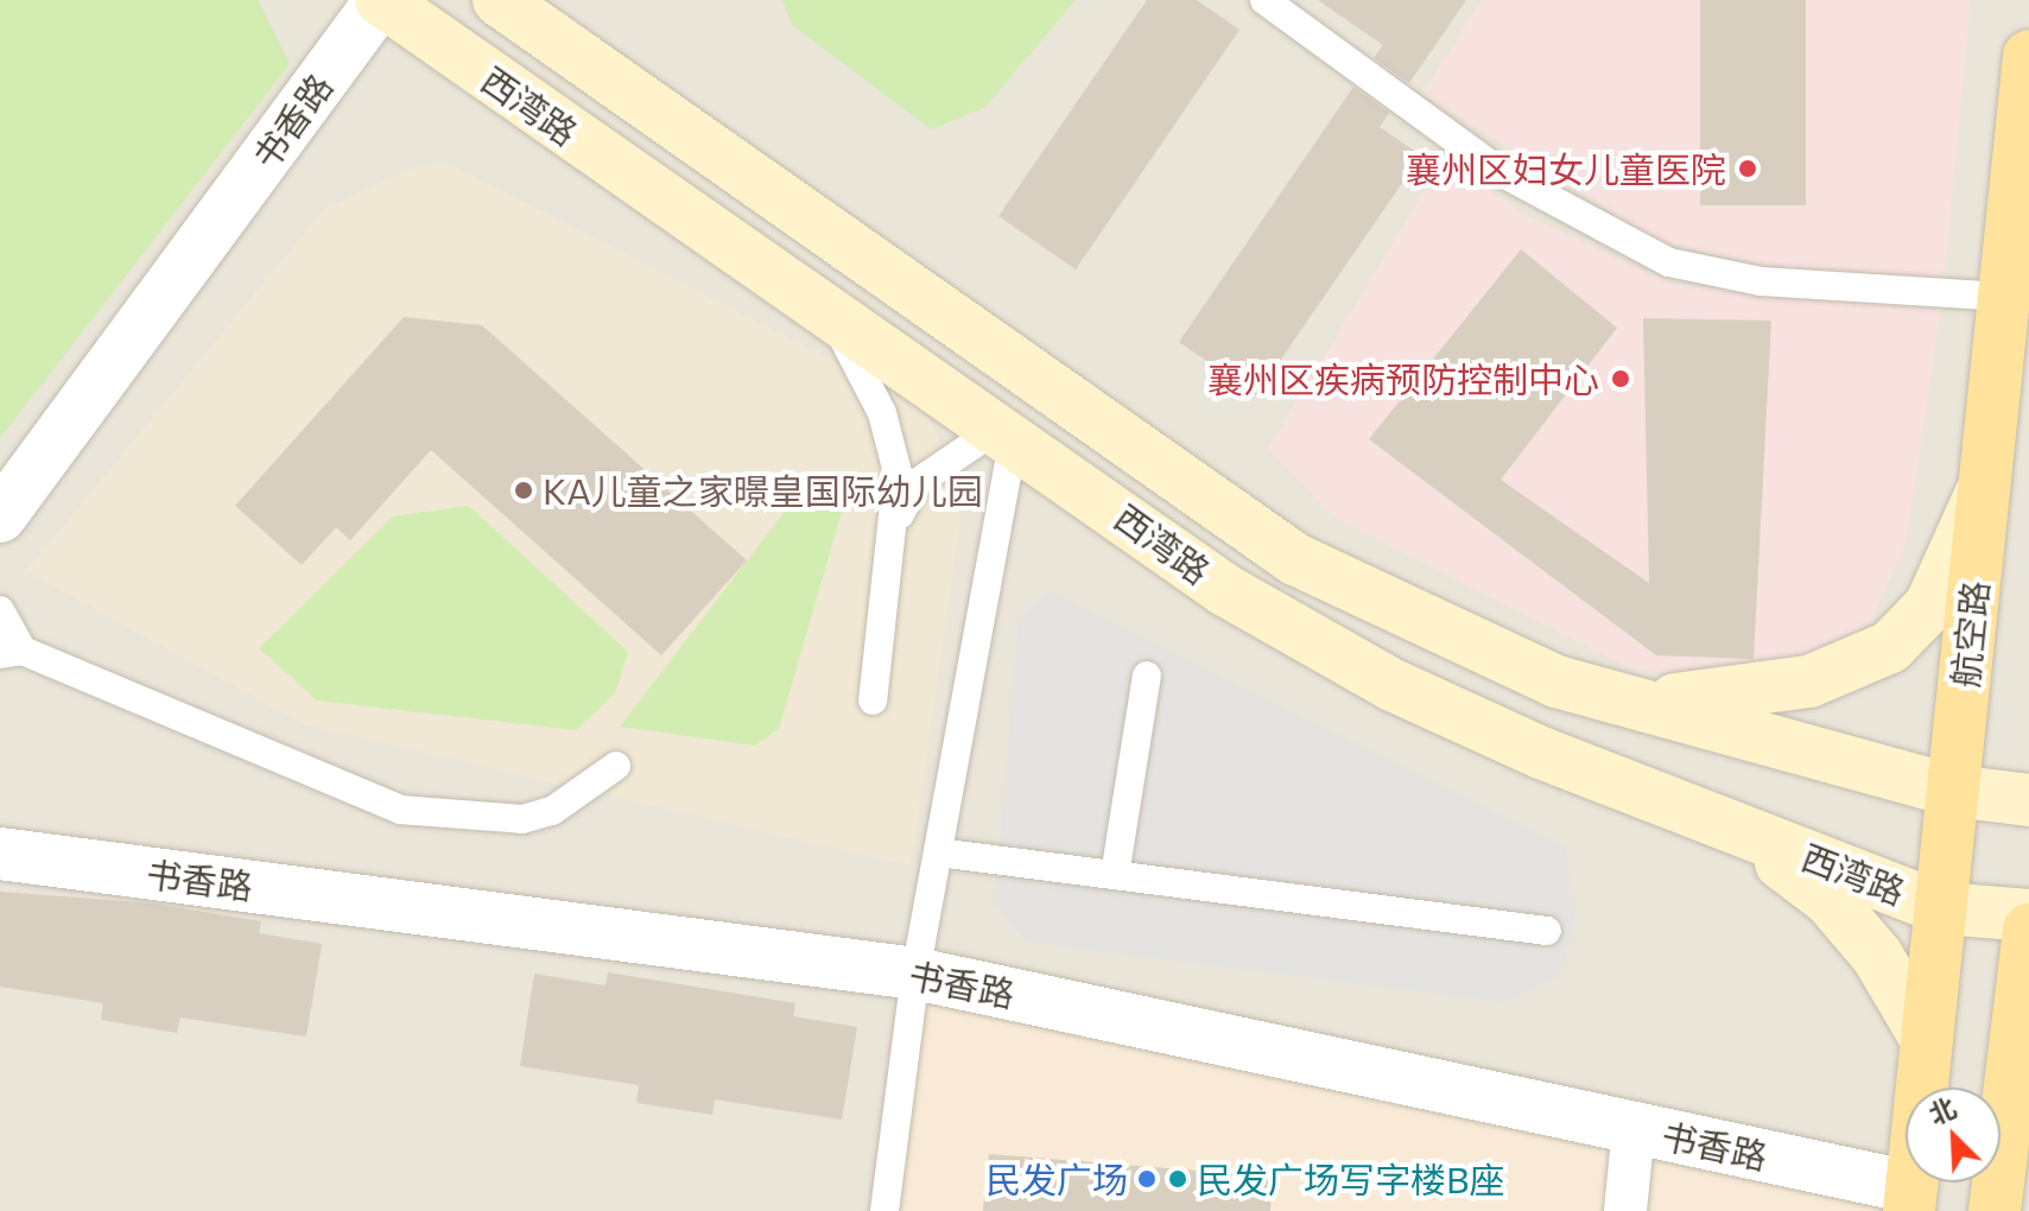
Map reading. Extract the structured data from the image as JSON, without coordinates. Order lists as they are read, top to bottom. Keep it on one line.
{"streets":{"main road":["西湾路","航空路"],"street":["书香路"]},"crossings":[["西湾路","书香路"],["西湾路","航空路"],["书香路","航空路"]],"places":["襄州区妇女儿童医院","襄州区疾病预防控制中心","KA儿童之家暻皇国际幼儿园","民发广场","民发广场写字楼B座"],"north":"top left"}
